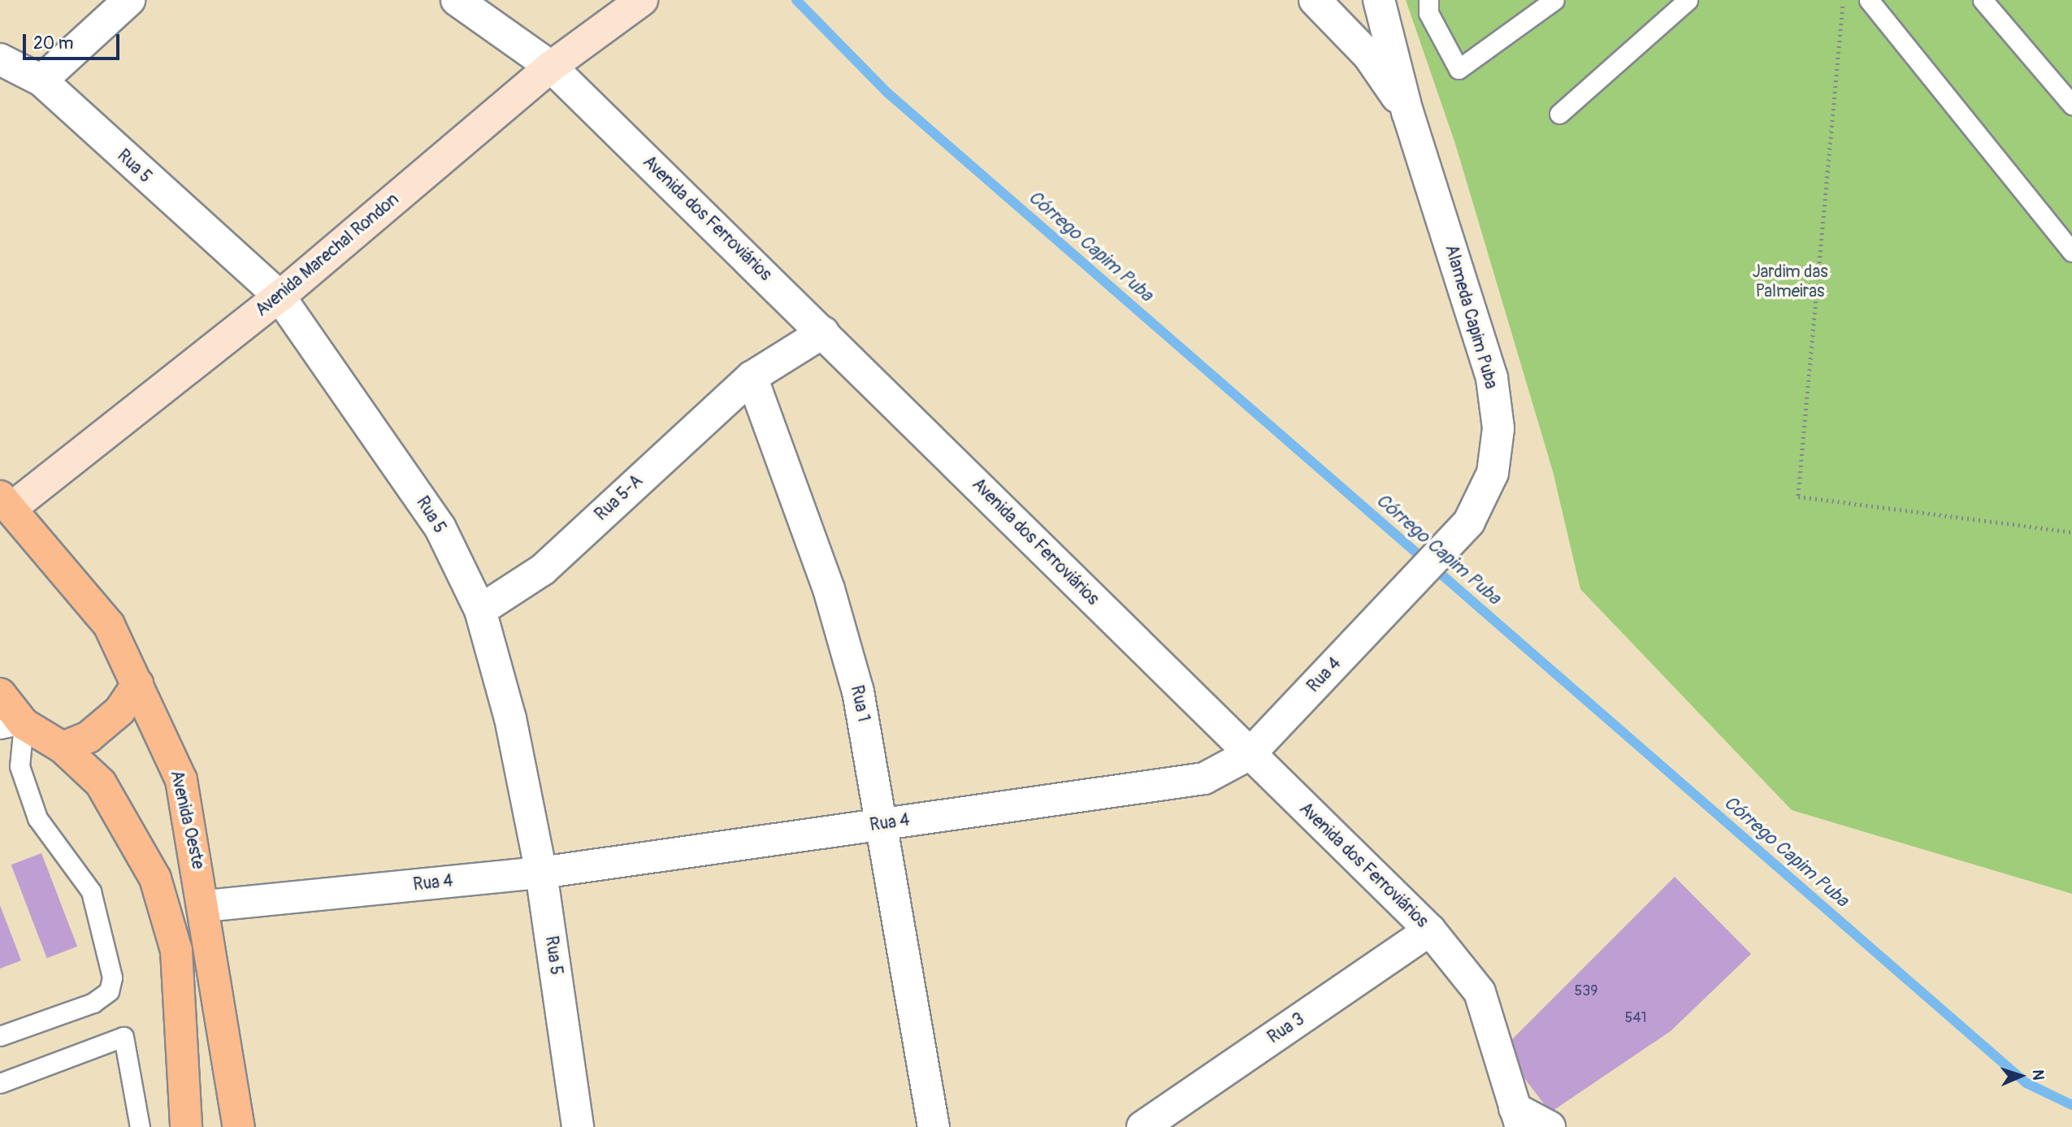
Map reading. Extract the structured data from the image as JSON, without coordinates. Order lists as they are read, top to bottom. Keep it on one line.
{"streets":{"main road":["Avenida Marechal Rondon","Avenida Oeste"],"street":["Rua 5","Avenida dos Ferroviários","Alameda Capim Puba","Rua 5-A","Rua 4","Rua 1","Rua 3"]},"crossings":[["Rua 5","Avenida Marechal Rondon"],["Rua 5","Rua 5-A"],["Rua 5","Rua 4"],["Avenida dos Ferroviários","Avenida Marechal Rondon"],["Avenida dos Ferroviários","Rua 4"],["Avenida dos Ferroviários","Rua 3"],["Avenida Marechal Rondon","Avenida Oeste"],["Alameda Capim Puba","Rua 4"],["Rua 5-A","Rua 1"],["Rua 4","Rua 1"],["Rua 4","Avenida Oeste"]],"water":["Córrego Capim Puba"],"parks":["Jardim das Palmeiras"],"house_numbers":["539","541"],"scale_bar":"20 m","north":"right"}
